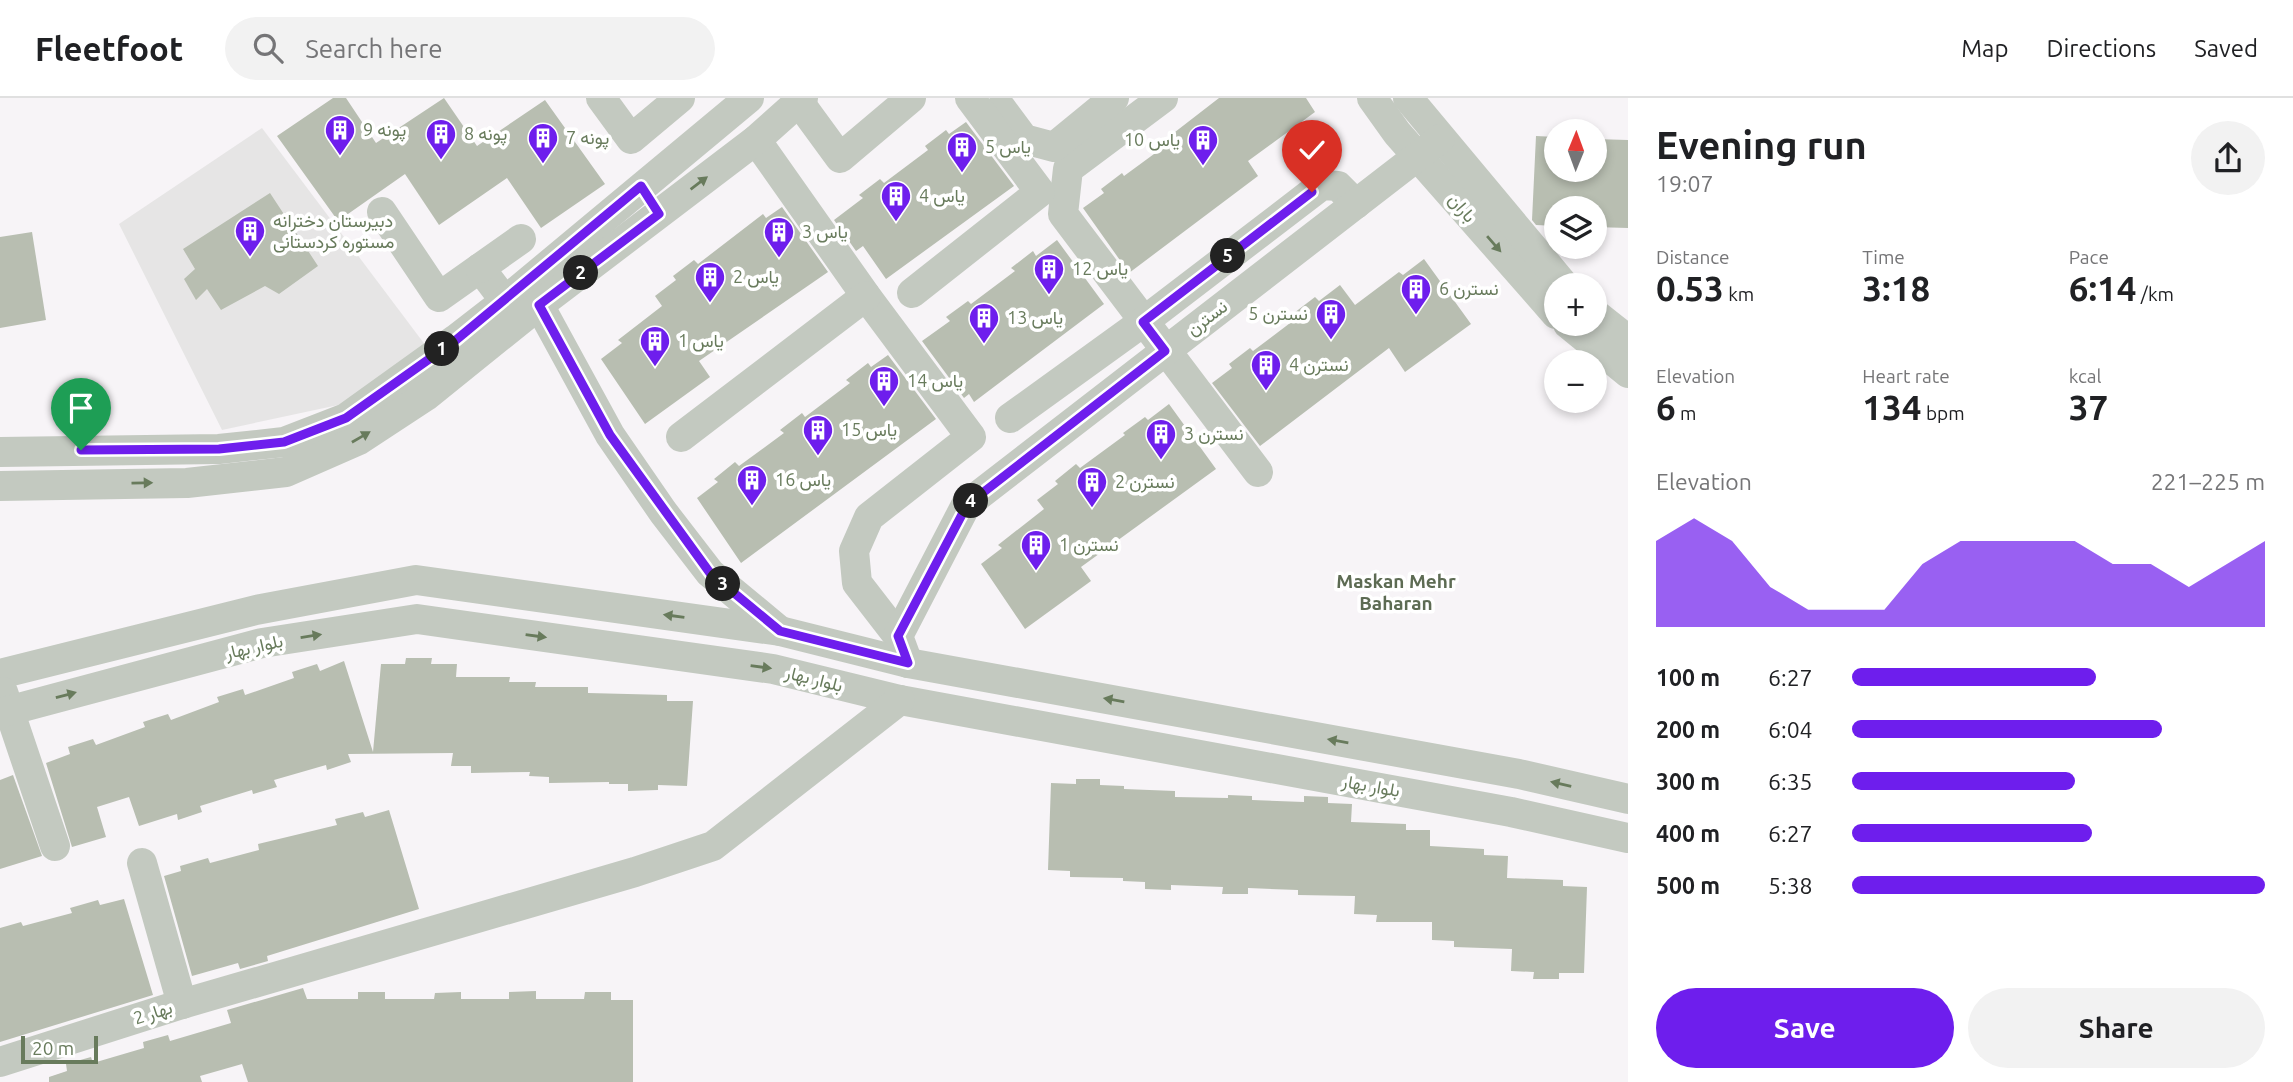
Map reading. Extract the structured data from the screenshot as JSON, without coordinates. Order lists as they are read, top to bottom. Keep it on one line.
{"streets":{"street":["باران","نسترن","بلوار بهار","بهار 2"]},"crossings":[["باران","نسترن"],["نسترن","بلوار بهار"],["بلوار بهار","بهار 2"]],"districts":["Maskan Mehr Baharan"],"places":{"building":["پونه 9","پونه 8","پونه 7","یاس 10","یاس 5","یاس 4","دبیرستان دخترانه مستوره کردستانی","یاس 3","یاس 12","یاس 2","نسترن 6","نسترن 5","یاس 13","یاس 1","نسترن 4","یاس 14","یاس 15","نسترن 3","یاس 16","نسترن 2","نسترن 1"]},"scale_bar":"20 m","north":"top","page":{"header":"Fleetfoot","search":"Search here","nav":["Map","Directions","Saved"],"heading":["Evening run","19:07"],"map_buttons":["+","−"],"stats":[["Distance","0.53 km"],["Time","3:18"],["Pace","6:14 /km"],["Elevation","6 m"],["Heart rate","134 bpm"],["kcal","37"]],"pins":["5","2","1","4","3"],"chart":["Elevation","221–225 m"],"list":[{"name":"100 m","note":"6:27"},{"name":"200 m","note":"6:04"},{"name":"300 m","note":"6:35"},{"name":"400 m","note":"6:27"},{"name":"500 m","note":"5:38"}],"buttons":["Save","Share"],"scale":"20 m"}}
